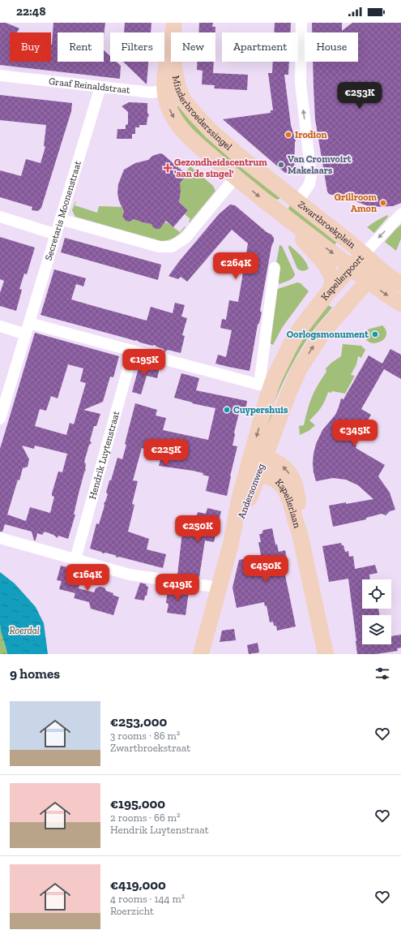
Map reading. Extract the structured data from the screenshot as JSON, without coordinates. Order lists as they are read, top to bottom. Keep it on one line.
{"streets":{"main road":["Minderbroederssingel","Zwartbroekplein","Kapellerpoort","Andersonweg","Kapellerlaan"],"street":["Graaf Reinaldstraat","Secretaris Moonenstraat","Hendrik Luytenstraat"]},"crossings":[["Graaf Reinaldstraat","Minderbroederssingel"],["Graaf Reinaldstraat","Secretaris Moonenstraat"],["Minderbroederssingel","Zwartbroekplein"],["Zwartbroekplein","Kapellerpoort"],["Kapellerpoort","Andersonweg"],["Kapellerpoort","Kapellerlaan"],["Andersonweg","Kapellerlaan"]],"parks":["Roerdal"],"places":{"other":["Irodion","Van Cromvoirt Makelaars","Grillroom Amon","Oorlogsmonument","Cuypershuis"],"health":["Gezondheidscentrum 'aan de singel'"]},"page":{"status":"22:48","chip":["Buy","Rent","Filters","New","Apartment","House"],"price":["€253K","€264K","€195K","€345K","€225K","€250K","€450K","€164K","€419K"],"heading":"9 homes","list":[{"name":"€253,000","note":"3 rooms · 86 m² · Zwartbroekstraat"},{"name":"€195,000","note":"2 rooms · 66 m² · Hendrik Luytenstraat"},{"name":"€419,000","note":"4 rooms · 144 m² · Roerzicht"}]}}
